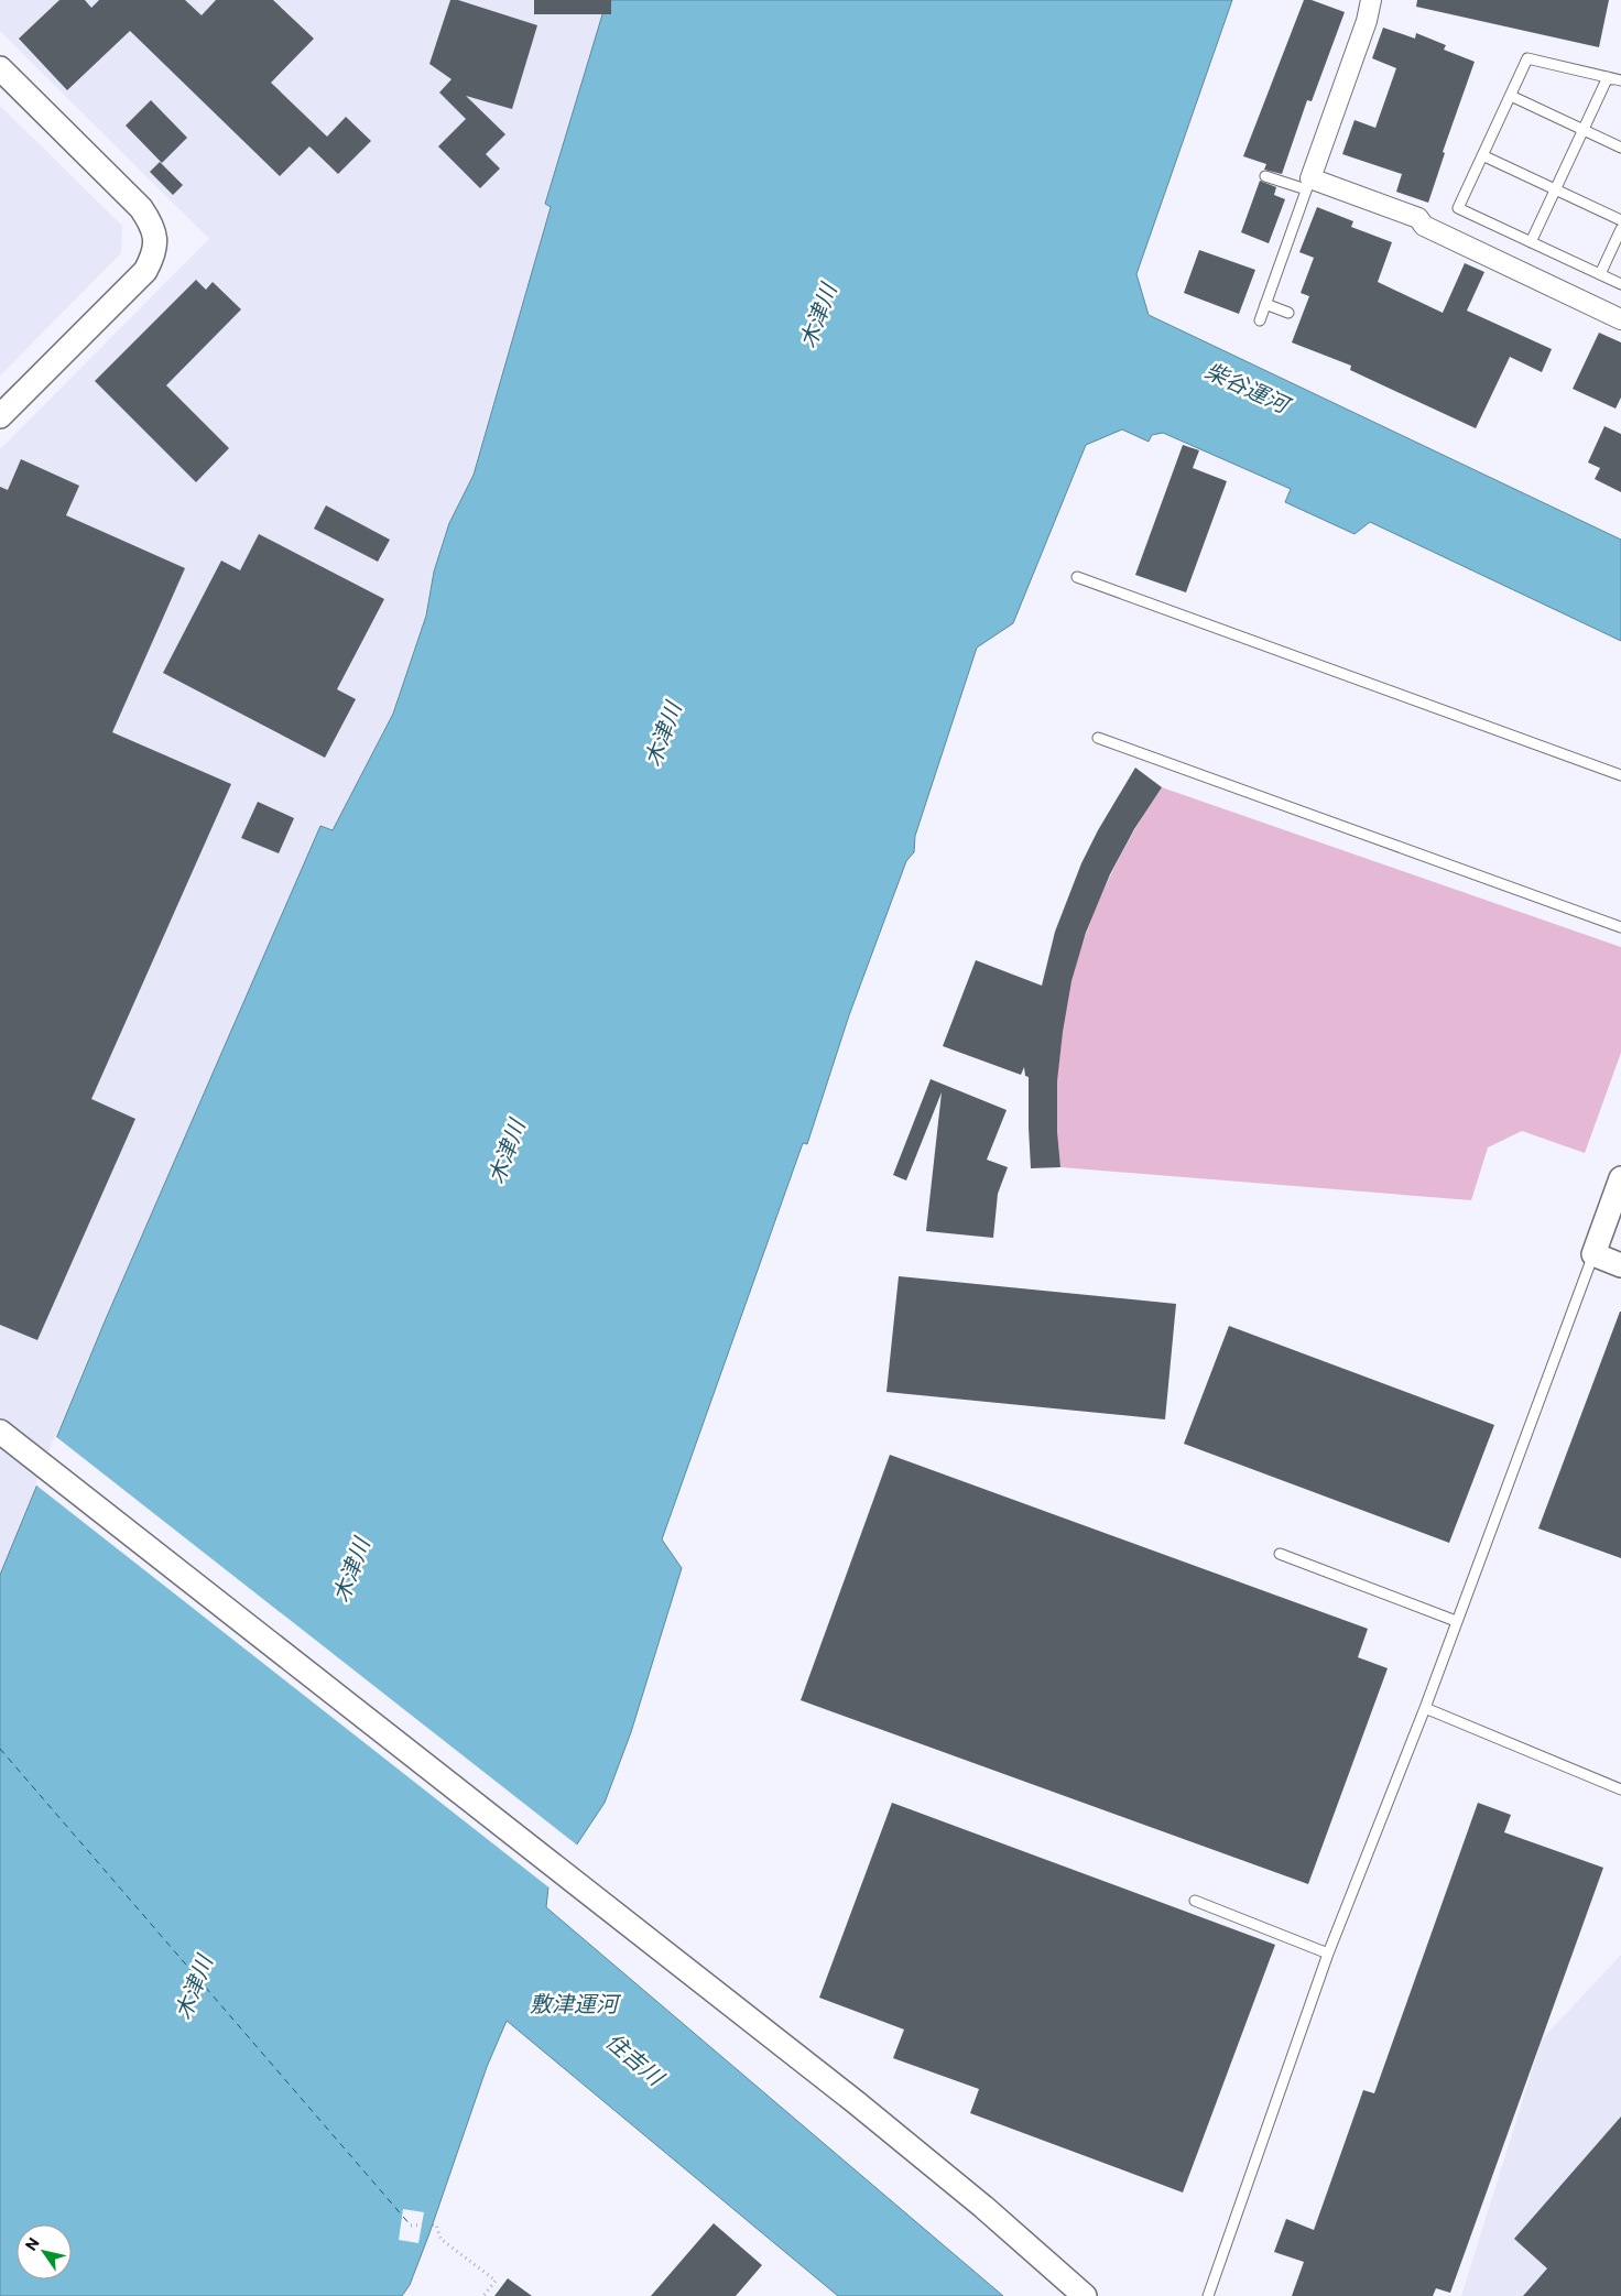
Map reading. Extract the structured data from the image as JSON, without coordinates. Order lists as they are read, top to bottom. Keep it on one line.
{"water":["木津川","柴谷運河","敷津運河","住吉川"],"north":"top left"}
